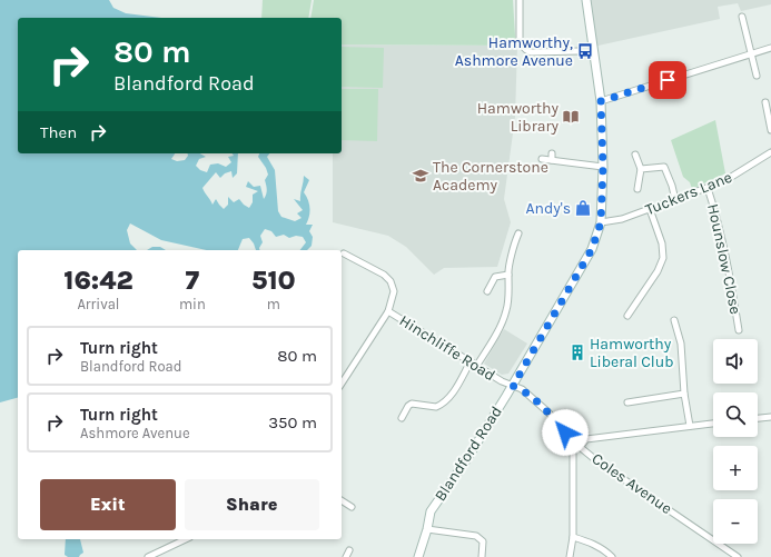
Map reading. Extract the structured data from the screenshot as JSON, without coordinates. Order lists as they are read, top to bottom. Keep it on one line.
{"streets":{"main road":["Blandford Road"],"street":["Tuckers Lane","Hounslow Close","Hinchliffe Road","Coles Avenue"]},"crossings":[["Tuckers Lane","Hounslow Close"],["Tuckers Lane","Blandford Road"],["Hinchliffe Road","Blandford Road"],["Hinchliffe Road","Coles Avenue"],["Blandford Road","Coles Avenue"]],"places":{"bus stop":["Hamworthy, Ashmore Avenue"],"library":["Hamworthy Library"],"school or university":["The Cornerstone Academy"],"shop":["Andy's"],"building":["Hamworthy Liberal Club"]},"page":{"turn":["80 m","Blandford Road"],"then":"Then","eta":["16:42","Arrival","7","min","510","m"],"list":[{"name":"Turn right","note":"Blandford Road","value":"80 m"},{"name":"Turn right","note":"Ashmore Avenue","value":"350 m"}],"map_buttons":["+","−"],"buttons":["Exit","Share"]}}
